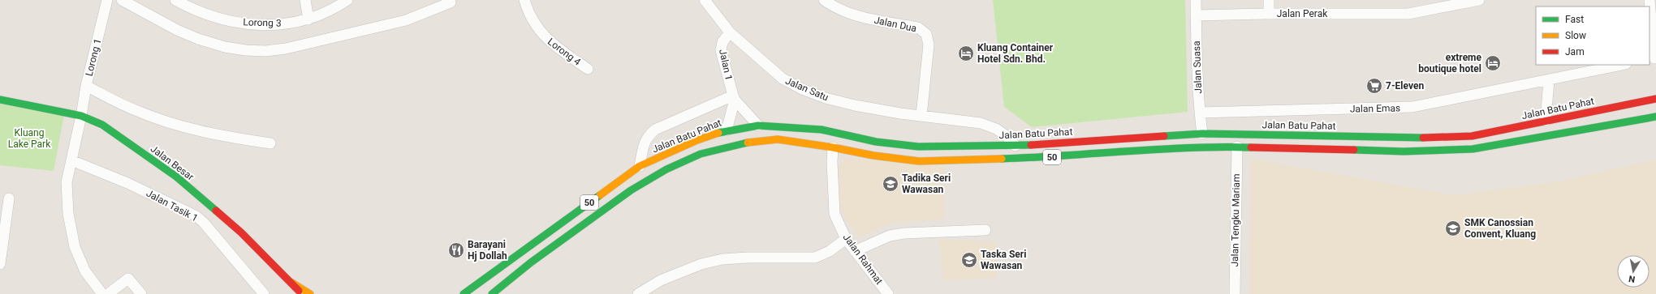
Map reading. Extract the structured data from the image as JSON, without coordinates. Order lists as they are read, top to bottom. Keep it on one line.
{"streets":{"main road":["Jalan Batu Pahat","50","Jalan Besar"],"street":["Jalan Perak","Lorong 3","Jalan Dua","Lorong 4","Lorong 1","Jalan 1","Jalan Suasa","Jalan Satu","Jalan Emas","Jalan Tasik 1","Jalan Tengku Mariam","Jalan Rahmat"]},"crossings":[["Jalan Perak","Jalan Suasa"],["Jalan Dua","Jalan Satu"],["Lorong 1","Jalan Besar"],["Lorong 1","Jalan Tasik 1"],["Jalan 1","Jalan Satu"],["Jalan 1","Jalan Batu Pahat"],["Jalan Suasa","Jalan Emas"],["Jalan Suasa","Jalan Batu Pahat"],["Jalan Satu","Jalan Batu Pahat"],["50","Jalan Tengku Mariam"],["50","Jalan Rahmat"]],"parks":["Kluang Lake Park"],"places":{"hotel":["Kluang Container Hotel Sdn. Bhd.","extreme boutique hotel"],"supermarket":["7-Eleven"],"school or university":["Tadika Seri Wawasan","SMK Canossian Convent, Kluang","Taska Seri Wawasan"],"restaurant":["Barayani Hj Dollah"]},"legend":["Fast","Slow","Jam"],"north":"bottom"}
